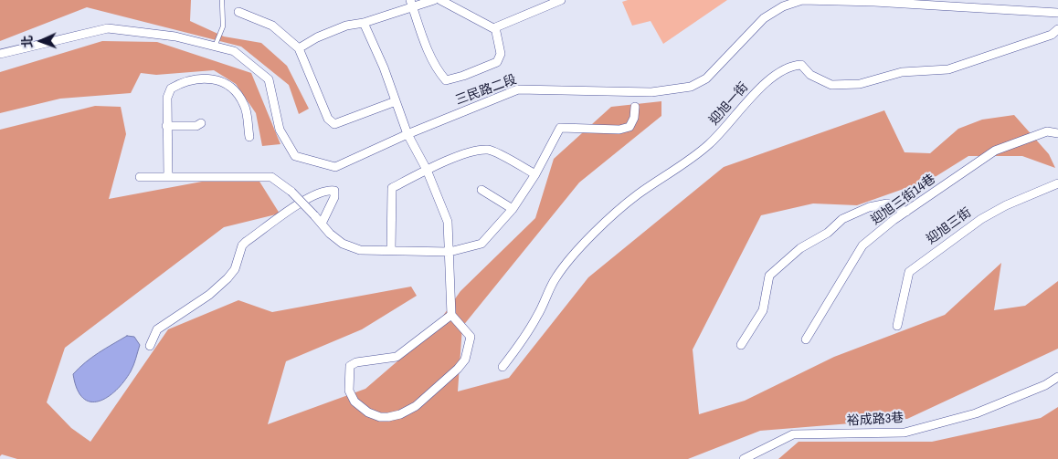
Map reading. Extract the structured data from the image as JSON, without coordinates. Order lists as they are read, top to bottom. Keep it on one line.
{"streets":{"street":["三民路二段","迎旭一街","迎旭三街14巷","迎旭三街","裕成路3巷"]},"north":"left"}
